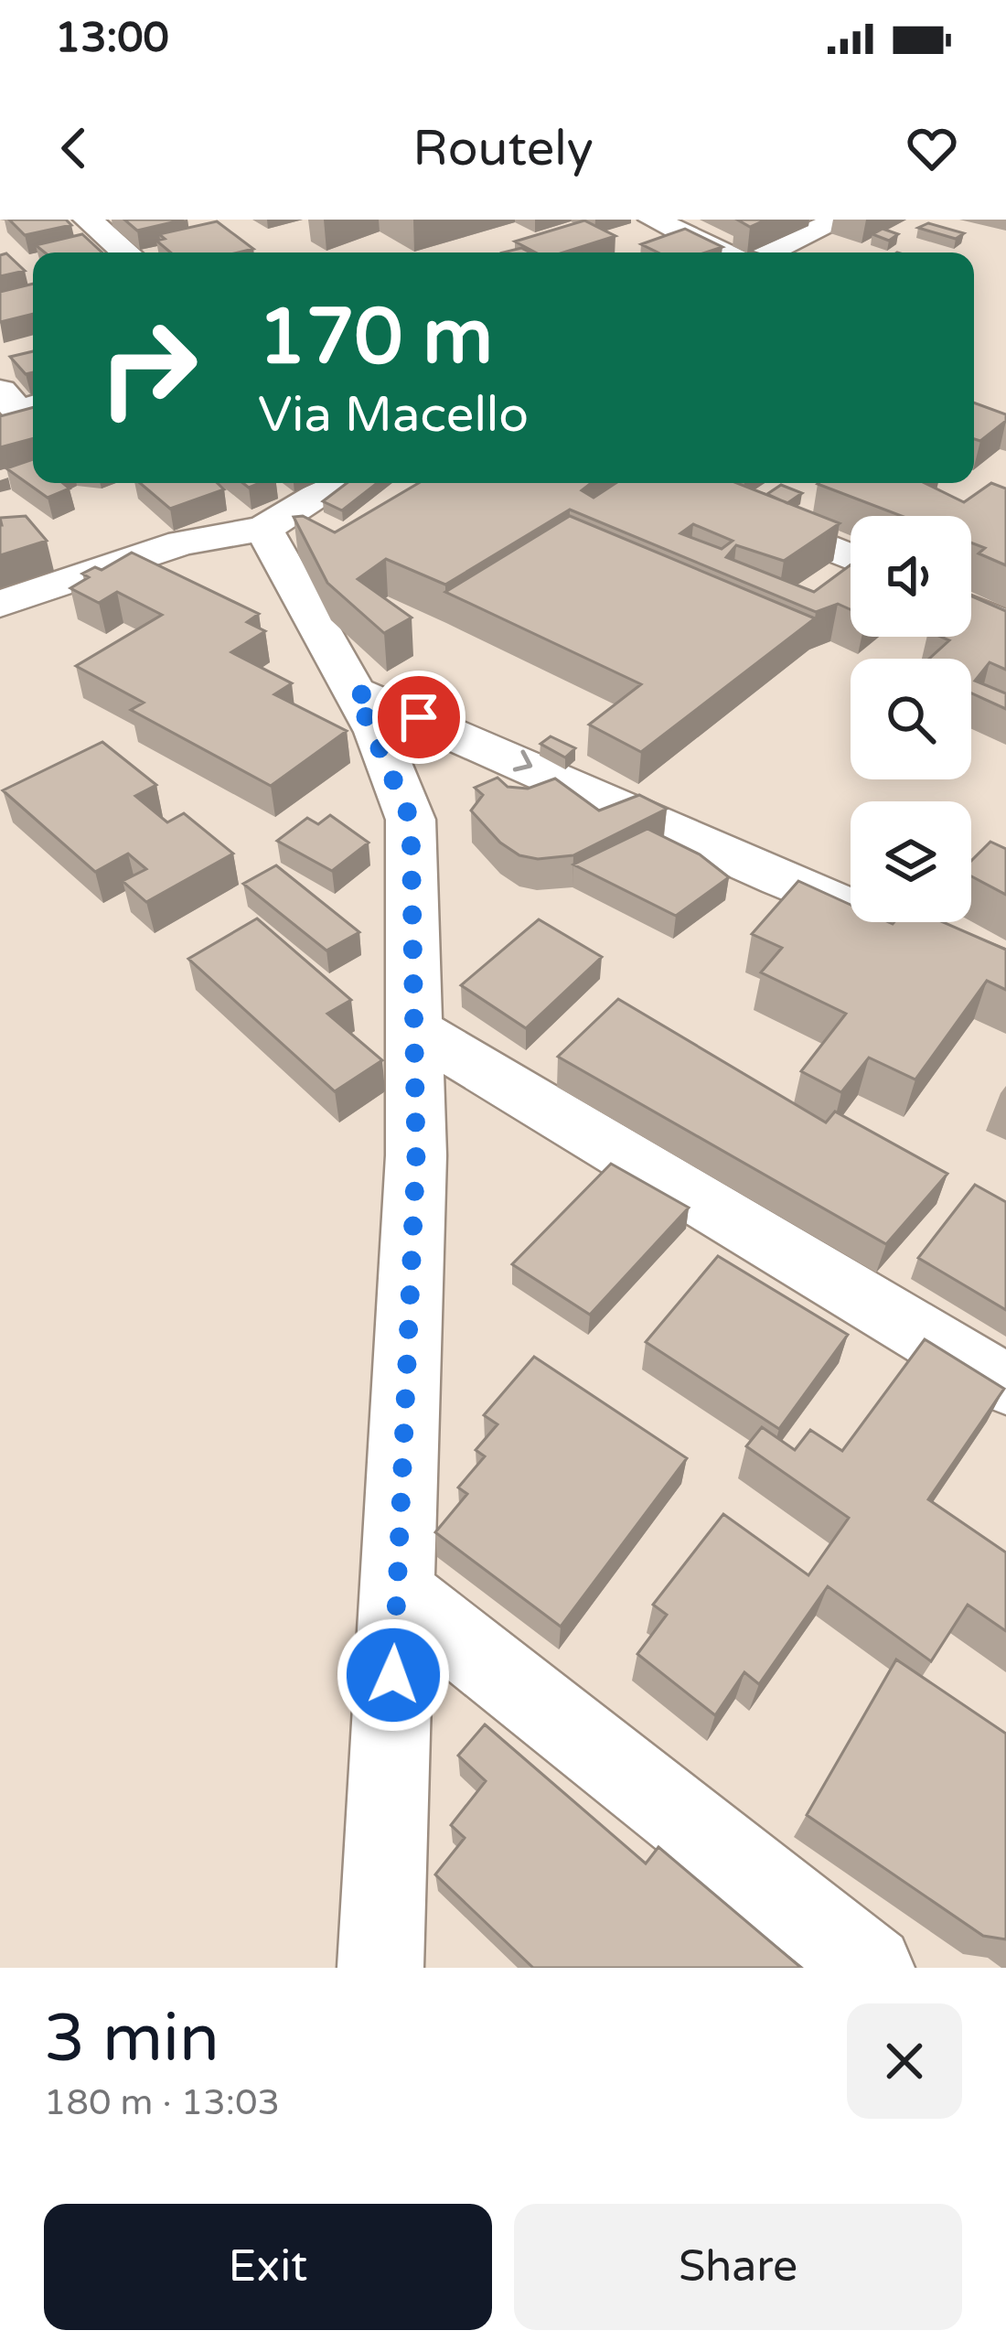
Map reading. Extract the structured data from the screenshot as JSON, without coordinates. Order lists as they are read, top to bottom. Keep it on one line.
{"page":{"status":"13:00","header":"Routely","turn":["170 m","Via Macello"],"heading":["3 min","180 m · 13:03"],"buttons":["Exit","Share"]}}
